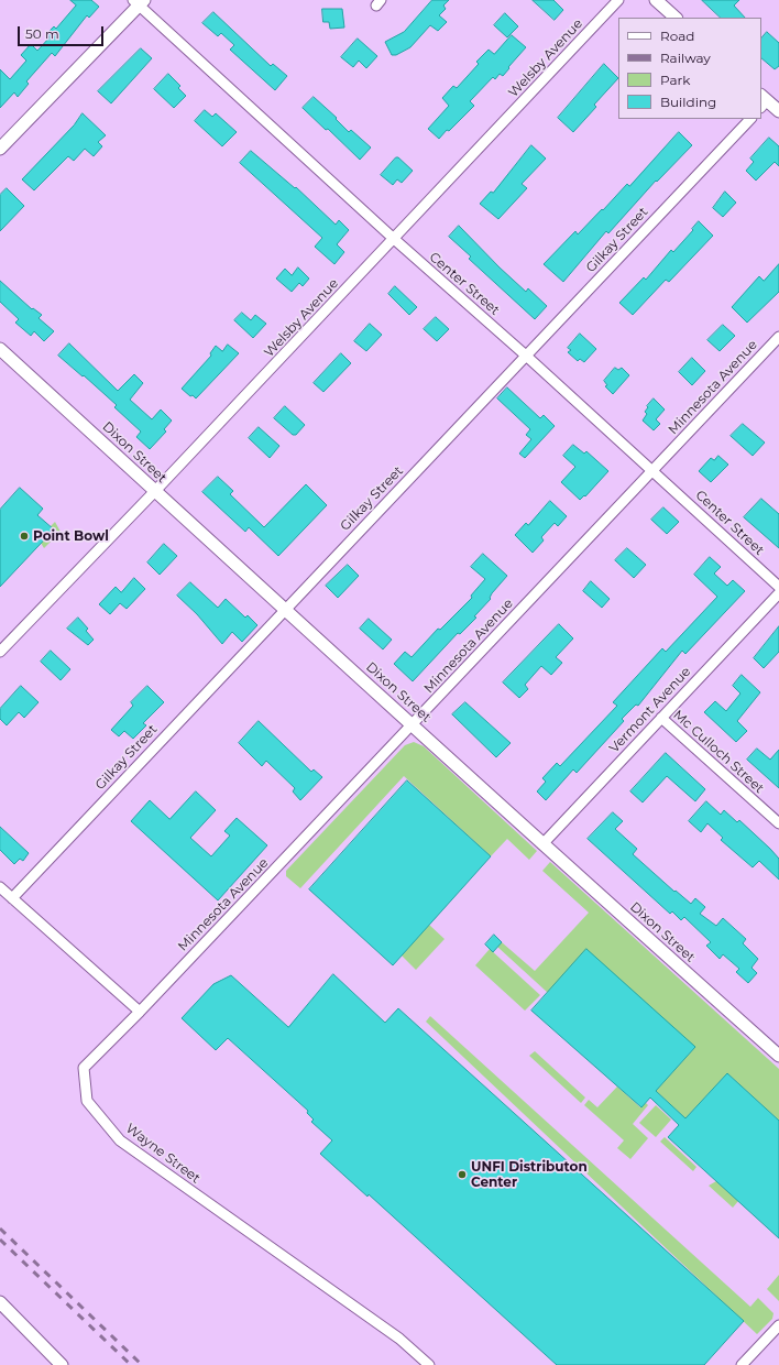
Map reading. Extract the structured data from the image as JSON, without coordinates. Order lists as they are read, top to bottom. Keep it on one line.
{"streets":{"street":["Welsby Avenue","Gilkay Street","Center Street","Minnesota Avenue","Dixon Street","Vermont Avenue","Mc Culloch Street","Wayne Street"]},"crossings":[["Welsby Avenue","Center Street"],["Welsby Avenue","Dixon Street"],["Gilkay Street","Center Street"],["Gilkay Street","Dixon Street"],["Center Street","Minnesota Avenue"],["Minnesota Avenue","Dixon Street"],["Minnesota Avenue","Wayne Street"],["Dixon Street","Vermont Avenue"],["Vermont Avenue","Mc Culloch Street"]],"places":["Point Bowl","UNFI Distributon Center"],"legend":["Road","Railway","Park","Building"],"scale_bar":"50 m"}
